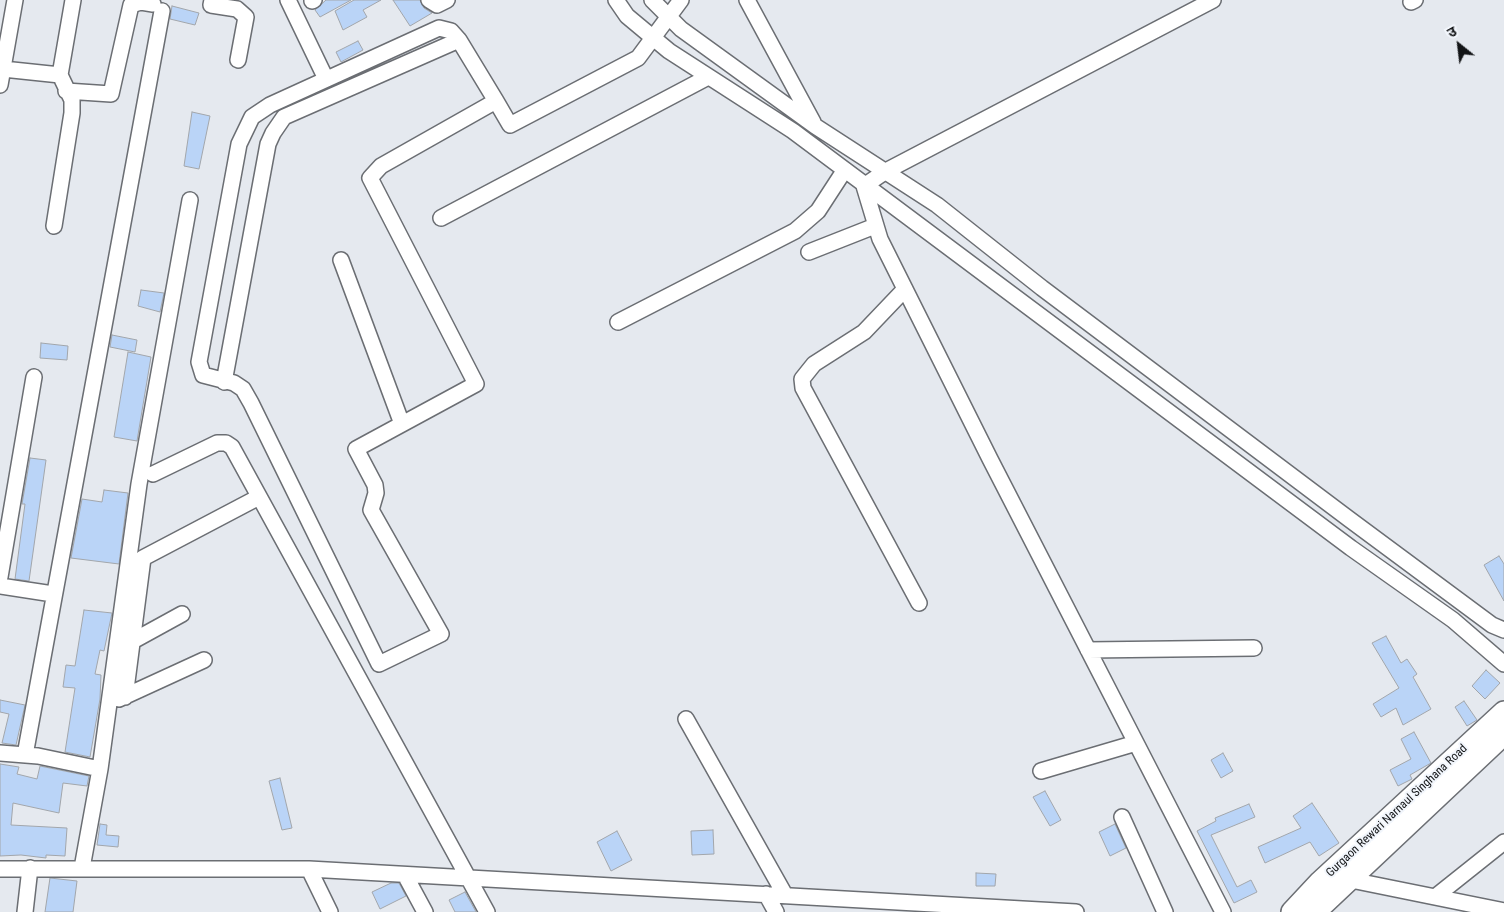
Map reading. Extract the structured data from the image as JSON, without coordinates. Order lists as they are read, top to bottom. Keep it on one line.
{"streets":{"highway":["Gurgaon Rewari Narnaul Singhana Road"]},"north":"top left"}
